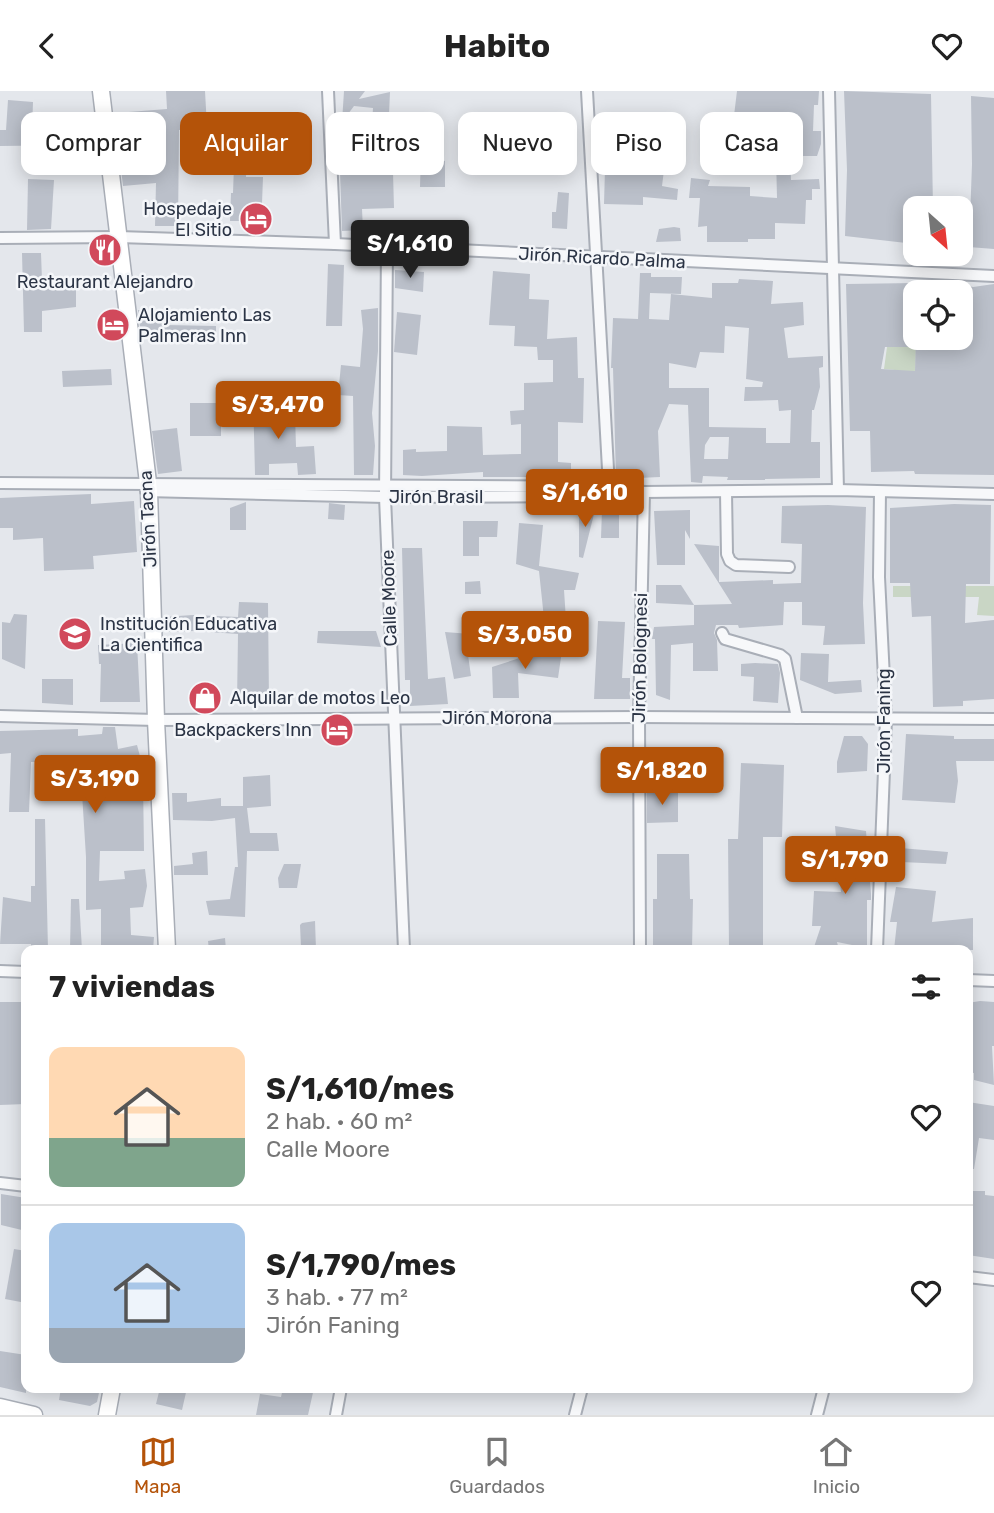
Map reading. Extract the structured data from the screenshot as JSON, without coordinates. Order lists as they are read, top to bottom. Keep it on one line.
{"streets":{"street":["Jirón Ricardo Palma","Jirón Brasil","Jirón Tacna","Calle Moore","Jirón Bolognesi","Jirón Morona","Jirón Faning"]},"crossings":[["Jirón Ricardo Palma","Jirón Tacna"],["Jirón Ricardo Palma","Calle Moore"],["Jirón Brasil","Jirón Tacna"],["Jirón Brasil","Calle Moore"],["Jirón Brasil","Jirón Bolognesi"],["Jirón Brasil","Jirón Faning"],["Jirón Tacna","Jirón Morona"],["Calle Moore","Jirón Morona"],["Jirón Bolognesi","Jirón Morona"],["Jirón Morona","Jirón Faning"]],"places":{"hotel":["Hospedaje El Sitio","Alojamiento Las Palmeras Inn","Backpackers Inn"],"restaurant":["Restaurant Alejandro"],"school or university":["Institución Educativa La Cientifica"],"shop":["Alquilar de motos Leo"]},"north":"bottom right","page":{"header":"Habito","chip":["Comprar","Alquilar","Filtros","Nuevo","Piso","Casa"],"price":["S/1,610","S/3,470","S/1,610","S/3,050","S/1,820","S/3,190","S/1,790"],"heading":"7 viviendas","list":[{"name":"S/1,610/mes","note":"2 hab. · 60 m² · Calle Moore"},{"name":"S/1,790/mes","note":"3 hab. · 77 m² · Jirón Faning"}],"tabs":["Mapa","Guardados","Inicio"]}}
